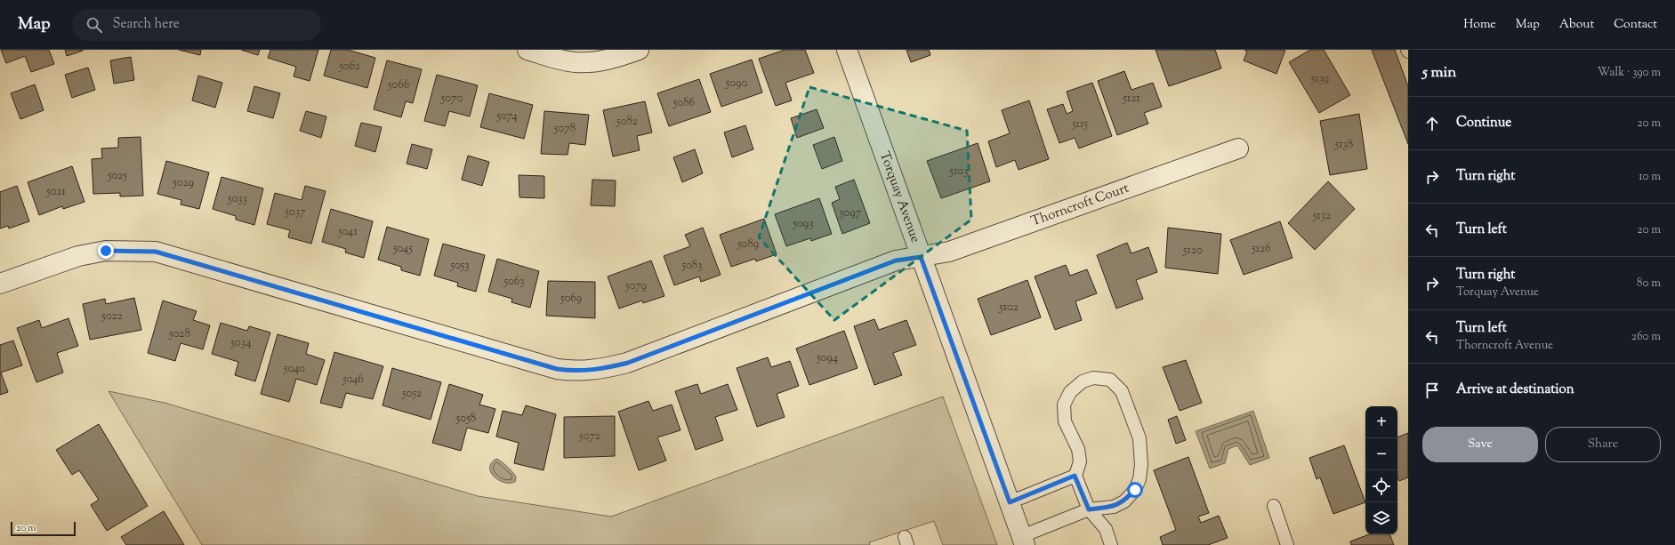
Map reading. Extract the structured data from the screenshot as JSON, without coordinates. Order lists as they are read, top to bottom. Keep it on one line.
{"streets":{"street":["Torquay Avenue","Thorncroft Court"]},"crossings":[["Torquay Avenue","Thorncroft Court"]],"house_numbers":["5062","5139","5090","5066","5070","5121","5086","5074","5082","5115","5078","5138","5103","5025","5029","5021","5033","5037","5097","5132","5093","5041","5089","5045","5126","5120","5053","5083","5063","5079","5069","5102","5022","5028","5034","5094","5040","5046","5052","5058","5072"],"scale_bar":"20 m","page":{"header":"Map","search":"Search here","nav":["Home","Map","About","Contact"],"heading":["5 min","Walk · 390 m"],"list":[["Continue","20 m"],["Turn right","10 m"],["Turn left","20 m"],["Turn right","Torquay Avenue","80 m"],["Turn left","Thorncroft Avenue","260 m"],"Arrive at destination"],"map_buttons":["+","−"],"buttons":["Save","Share"],"scale":"20 m"}}
